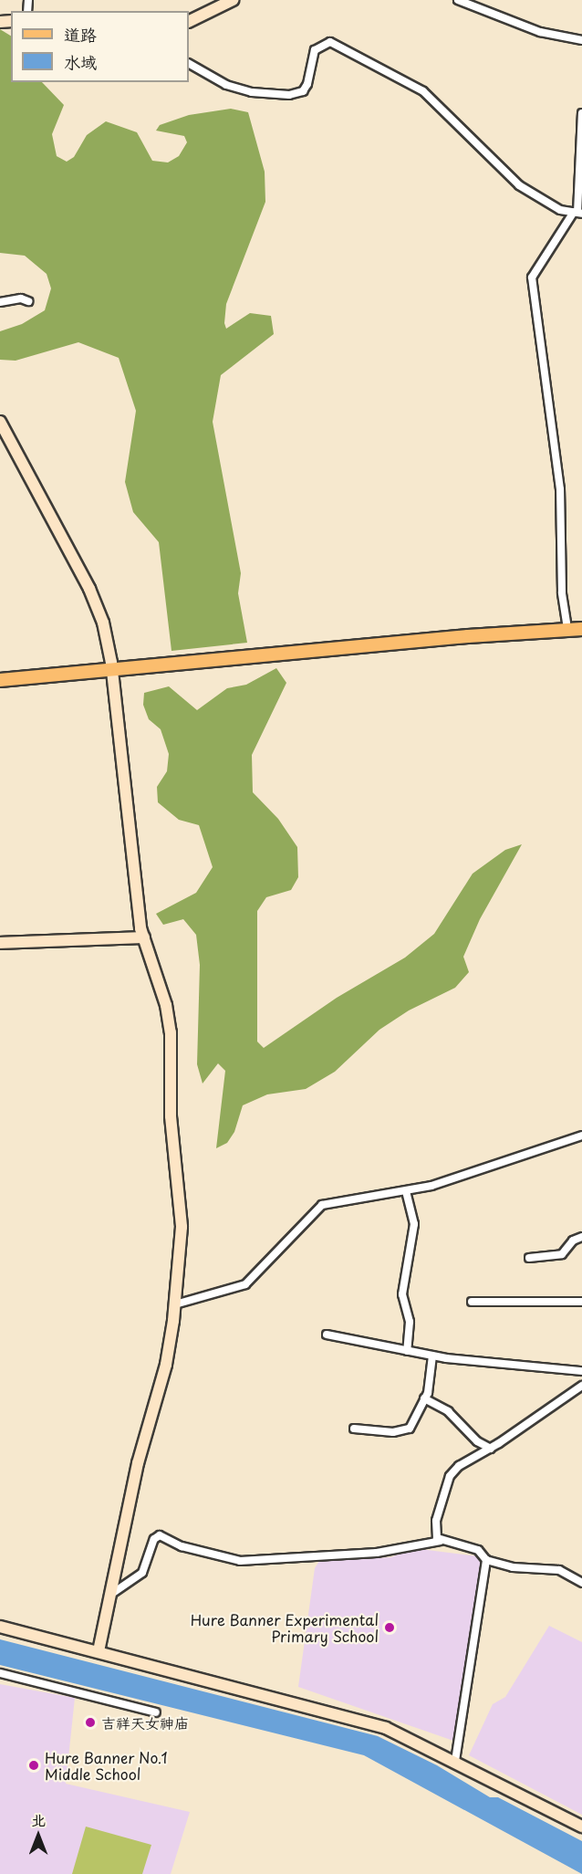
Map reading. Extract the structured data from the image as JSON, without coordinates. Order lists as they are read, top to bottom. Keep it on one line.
{"places":["Hure Banner Experimental Primary School","吉祥天女神庙","Hure Banner No.1 Middle School"],"legend":["道路","水域"],"north":"top"}
